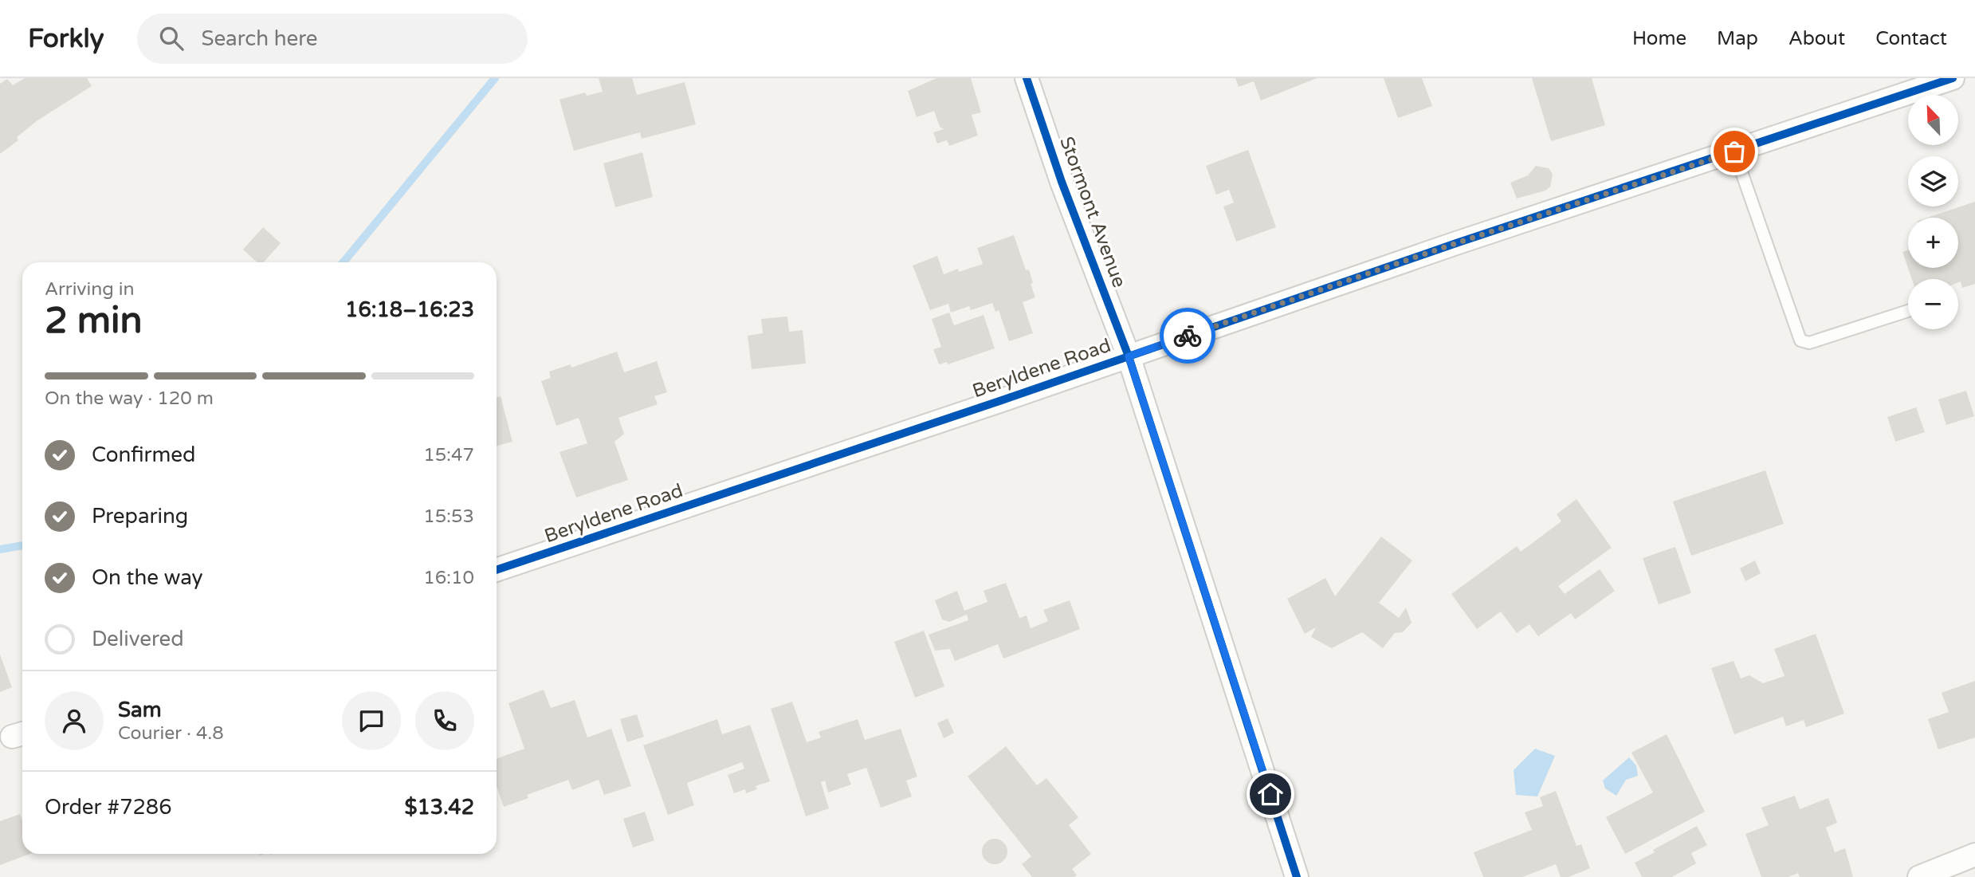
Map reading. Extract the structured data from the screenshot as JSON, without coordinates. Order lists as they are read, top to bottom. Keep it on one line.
{"streets":{"street":["Stormont Avenue","Beryldene Road"]},"crossings":[["Stormont Avenue","Beryldene Road"]],"north":"top left","page":{"header":"Forkly","search":"Search here","nav":["Home","Map","About","Contact"],"map_buttons":["+","−"],"heading":["2 min","Arriving in","16:18–16:23"],"panel":["Sam","Courier · 4.8","Order #7286","$13.42"],"bar":"On the way · 120 m","list":[["Confirmed","15:47"],["Preparing","15:53"],["On the way","16:10"],"Delivered"]}}
